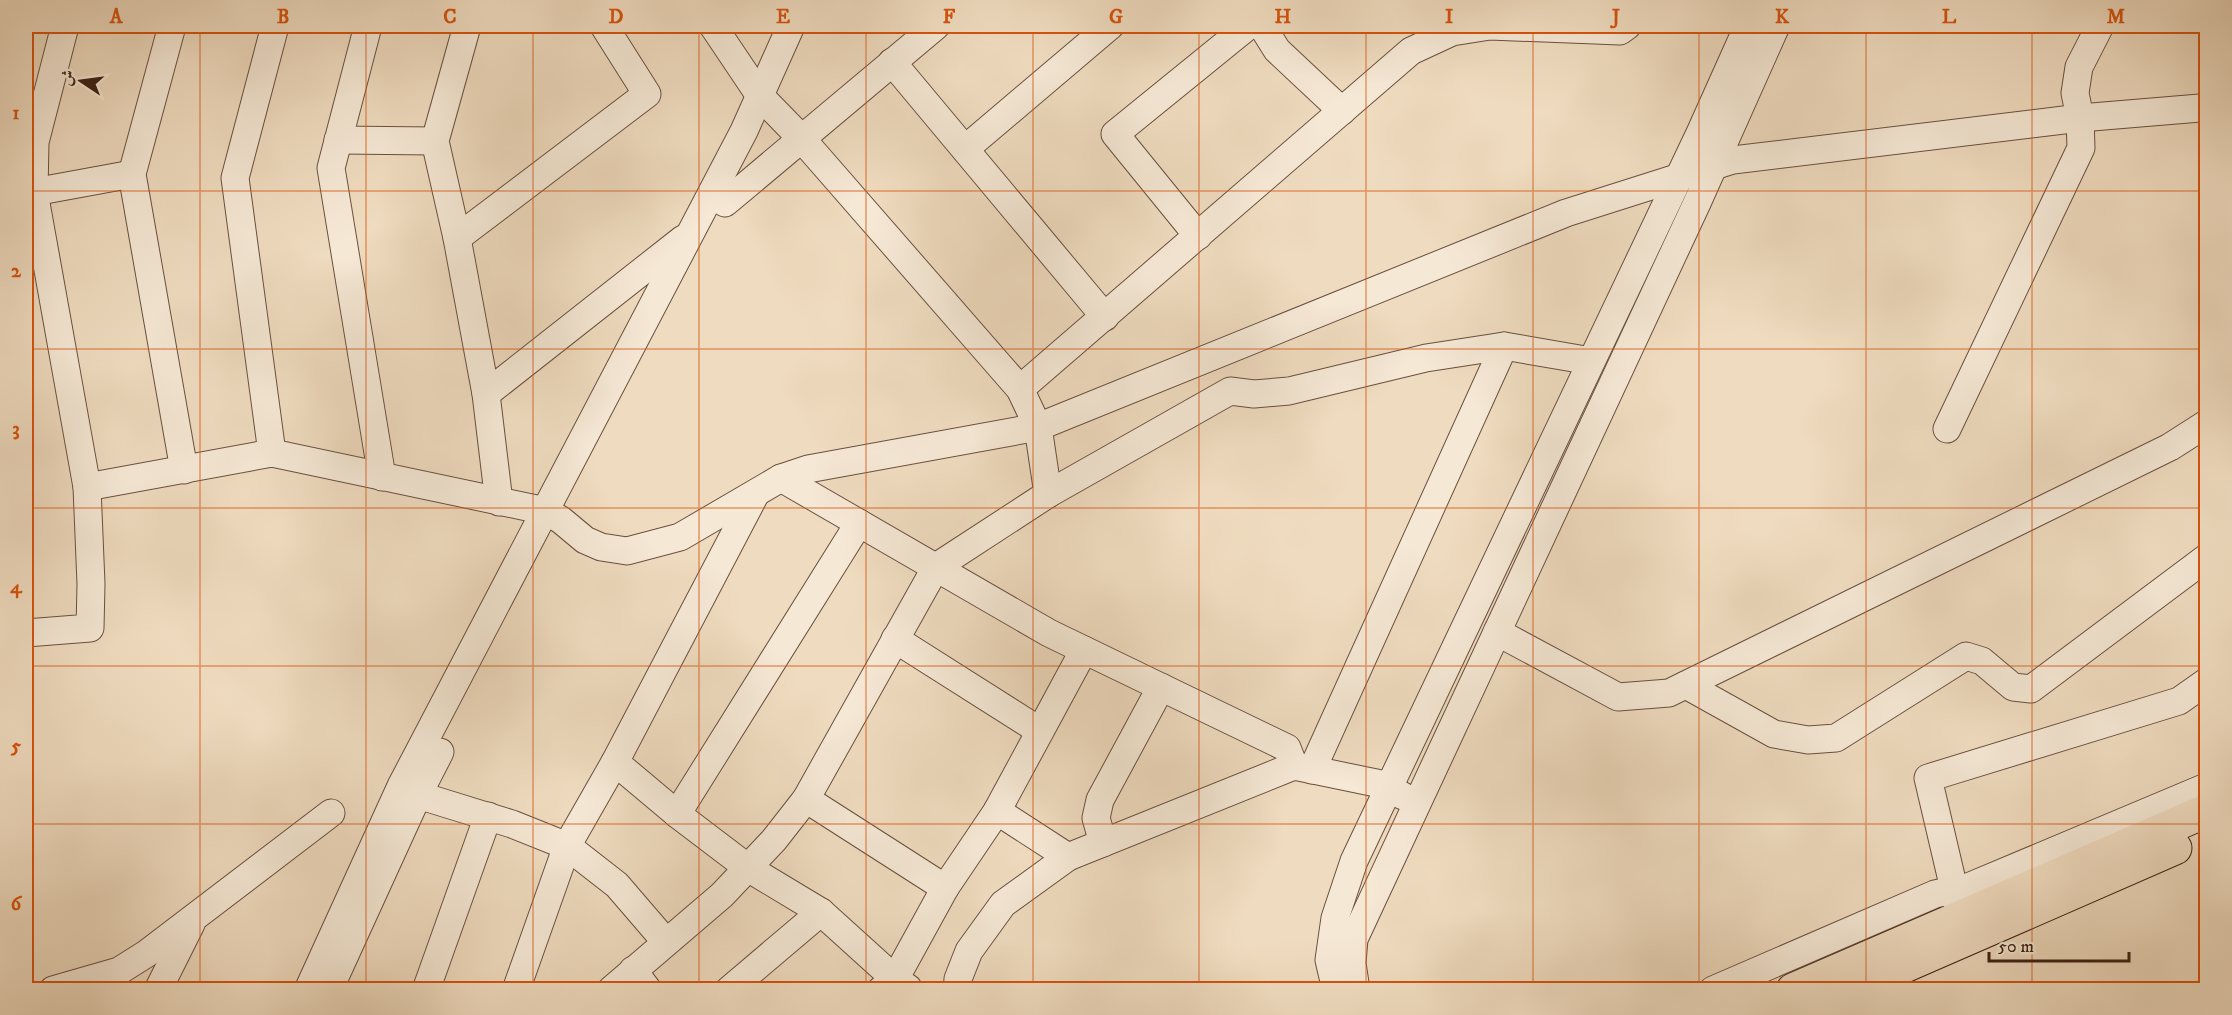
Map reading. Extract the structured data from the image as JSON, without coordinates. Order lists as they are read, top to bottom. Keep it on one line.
{"scale_bar":"50 m","north":"left","grid":{"columns":["A","B","C","D","E","F","G","H","I","J","K","L","M"],"rows":["1","2","3","4","5","6"]}}
